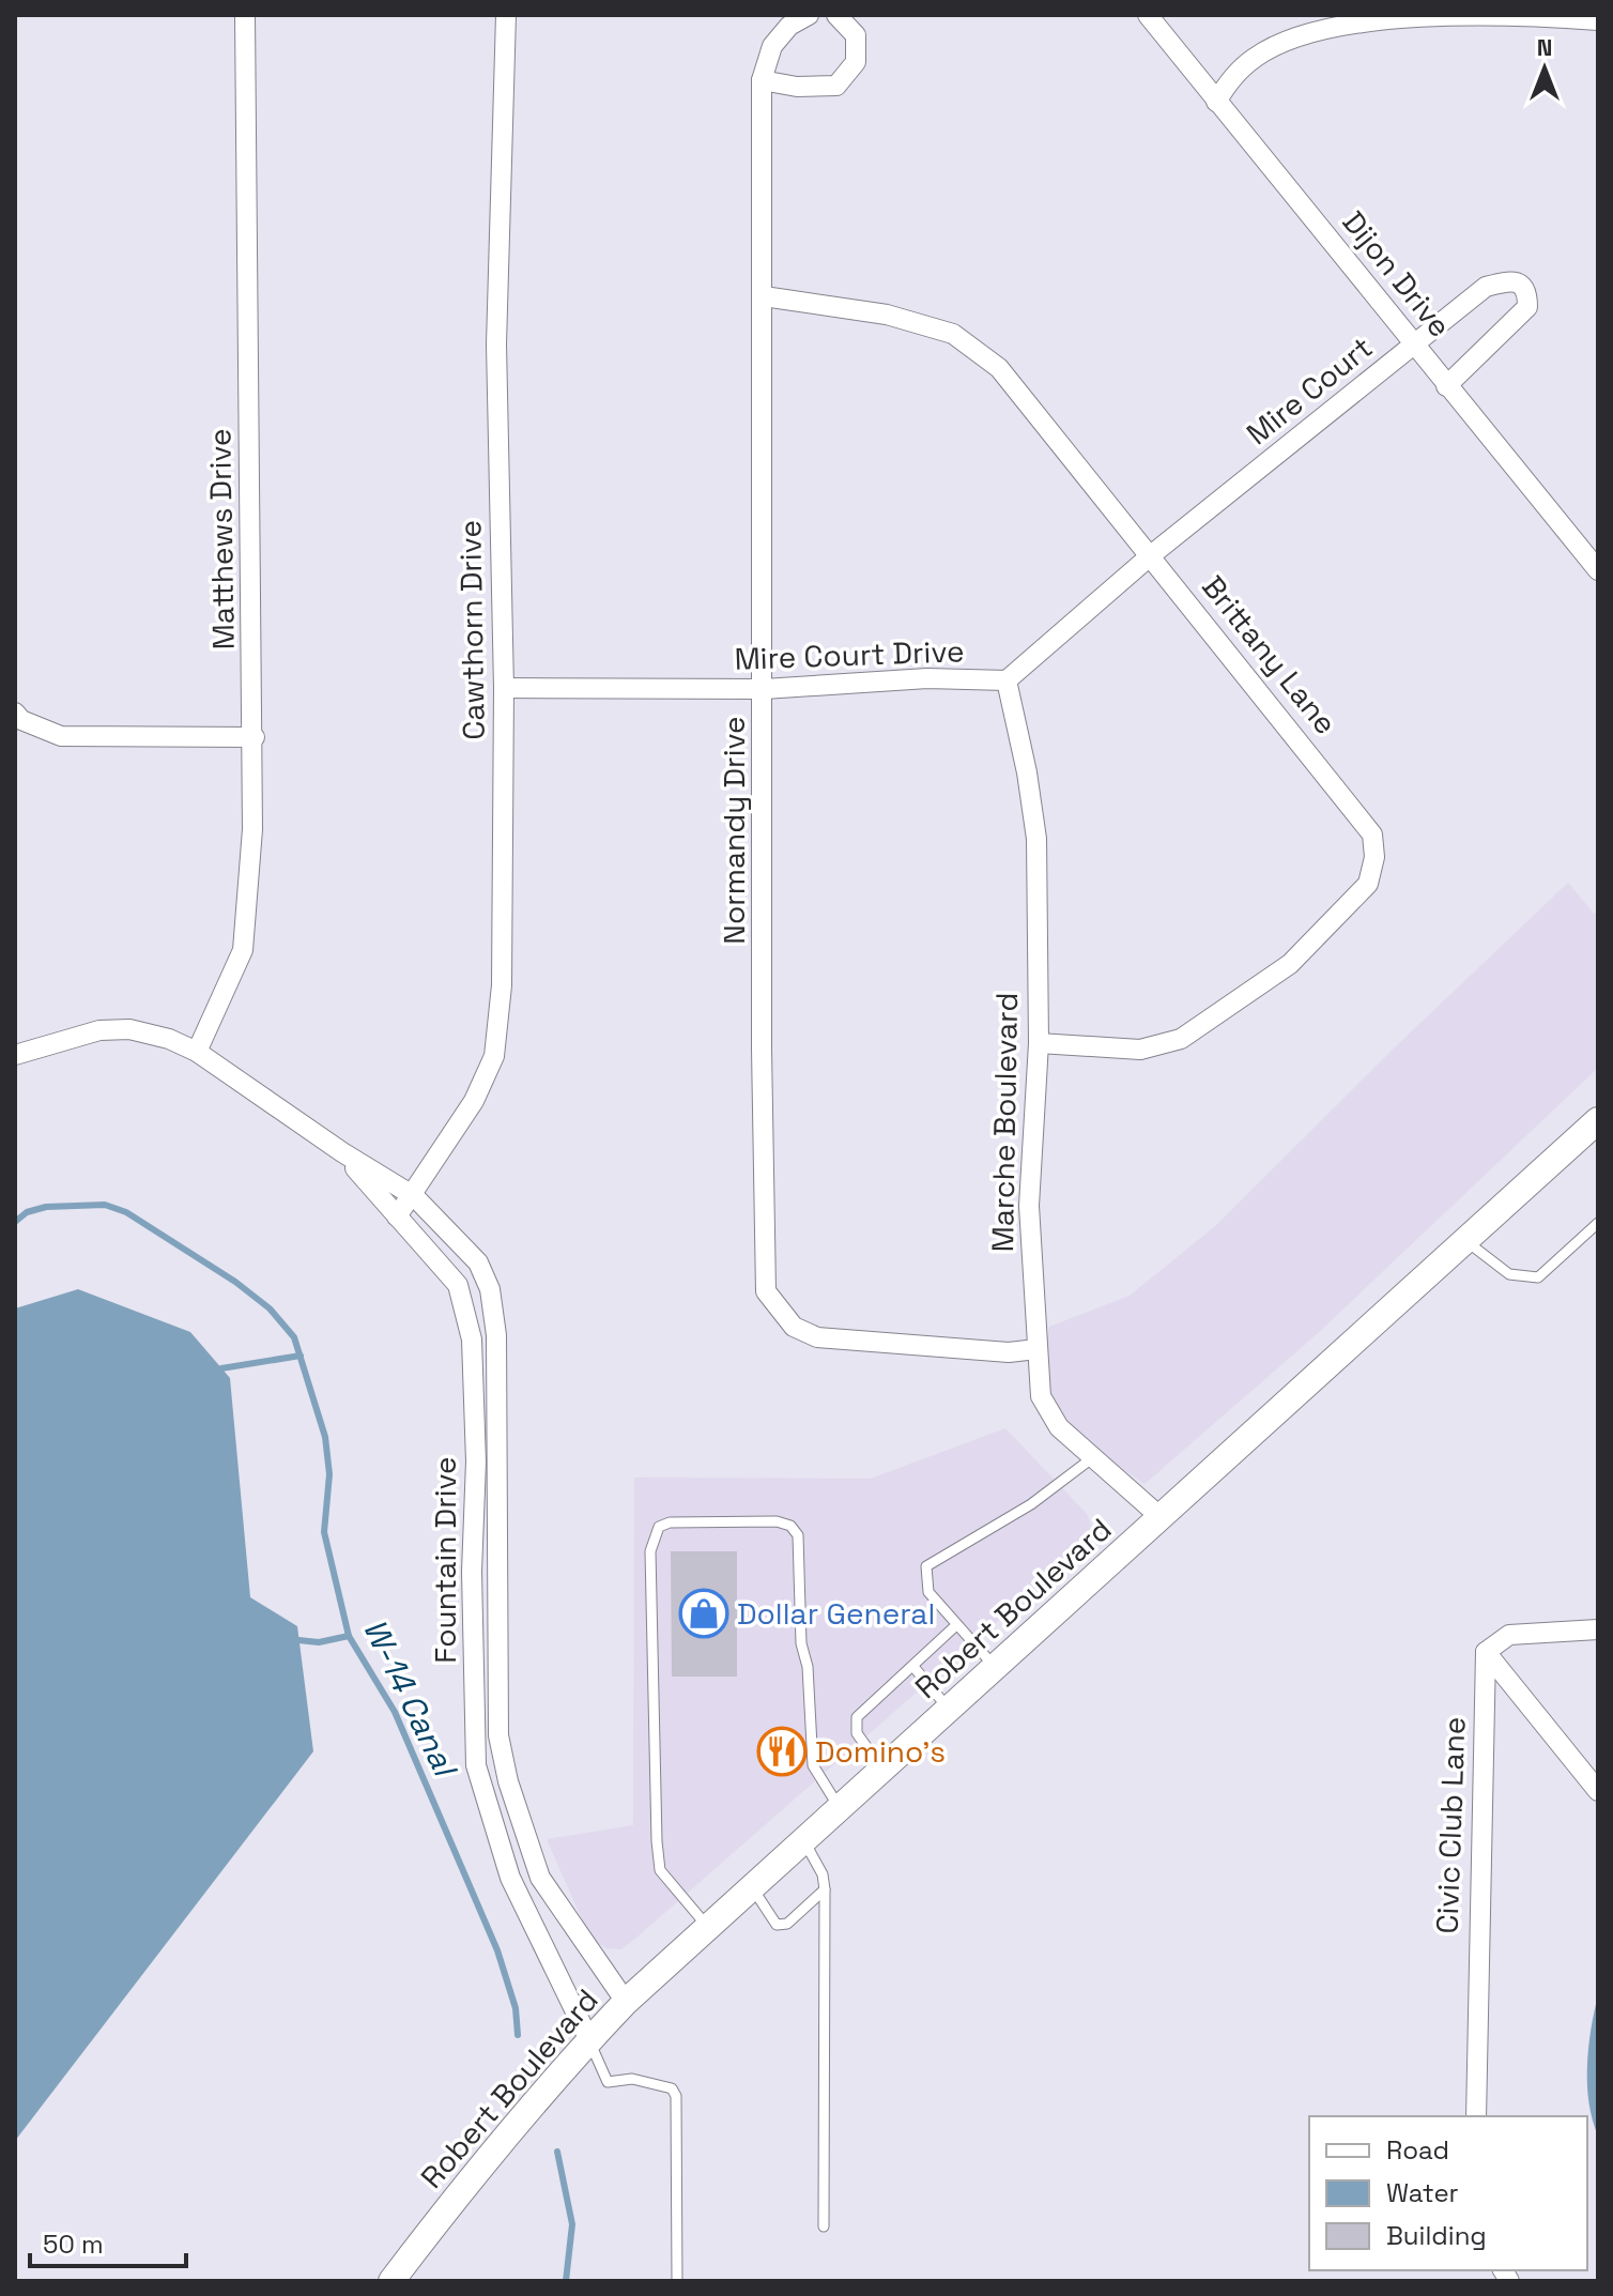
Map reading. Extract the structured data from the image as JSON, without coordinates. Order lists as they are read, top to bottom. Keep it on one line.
{"streets":{"main road":["Robert Boulevard"],"street":["Dijon Drive","Mire Court","Matthews Drive","Cawthorn Drive","Mire Court Drive","Brittany Lane","Normandy Drive","Marche Boulevard","Fountain Drive","Civic Club Lane"]},"crossings":[["Dijon Drive","Mire Court"],["Mire Court","Mire Court Drive"],["Mire Court","Brittany Lane"],["Matthews Drive","Fountain Drive"],["Cawthorn Drive","Mire Court Drive"],["Cawthorn Drive","Fountain Drive"],["Mire Court Drive","Brittany Lane"],["Mire Court Drive","Normandy Drive"],["Mire Court Drive","Marche Boulevard"],["Brittany Lane","Normandy Drive"],["Brittany Lane","Marche Boulevard"],["Normandy Drive","Marche Boulevard"],["Marche Boulevard","Robert Boulevard"],["Fountain Drive","Robert Boulevard"]],"water":["W-14 Canal"],"places":{"shop":["Dollar General"],"restaurant":["Domino's"]},"legend":["Road","Water","Building"],"scale_bar":"50 m","north":"top"}
